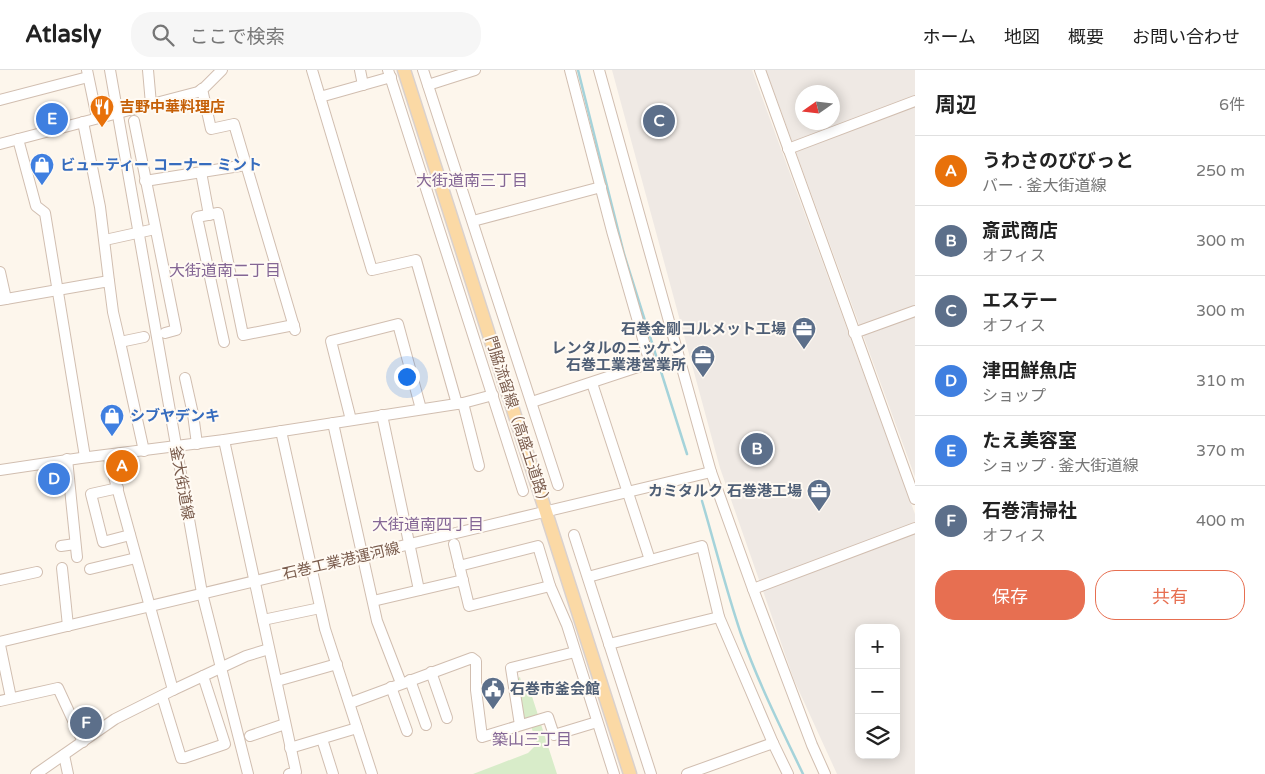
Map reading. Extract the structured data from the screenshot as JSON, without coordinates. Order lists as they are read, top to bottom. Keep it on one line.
{"streets":{"main road":["門脇流留線（高盛土道路）"],"street":["釜大街道線","石巻工業港運河線"]},"crossings":[["門脇流留線（高盛土道路）","石巻工業港運河線"],["釜大街道線","石巻工業港運河線"]],"districts":["大街道南三丁目","大街道南二丁目","大街道南四丁目","築山三丁目"],"places":{"restaurant":["吉野中華料理店"],"shop":["ビューティー コーナー ミント","シブヤデンキ"],"office":["石巻金剛コルメット工場","レンタルのニッケン 石巻工業港営業所","カミタルク 石巻港工場"],"public building":["石巻市釜会館"]},"north":"left","page":{"header":"Atlasly","search":"ここで検索","nav":["ホーム","地図","概要","お問い合わせ"],"heading":["周辺","6件"],"pins":["E","C","B","A","D","F"],"list":[{"mark":"A","name":"うわさのびびっと","note":"バー · 釜大街道線","value":"250 m"},{"mark":"B","name":"斎武商店","note":"オフィス","value":"300 m"},{"mark":"C","name":"エステー","note":"オフィス","value":"300 m"},{"mark":"D","name":"津田鮮魚店","note":"ショップ","value":"310 m"},{"mark":"E","name":"たえ美容室","note":"ショップ · 釜大街道線","value":"370 m"},{"mark":"F","name":"石巻清掃社","note":"オフィス","value":"400 m"}],"buttons":["保存","共有"],"map_buttons":["+","−"]}}
